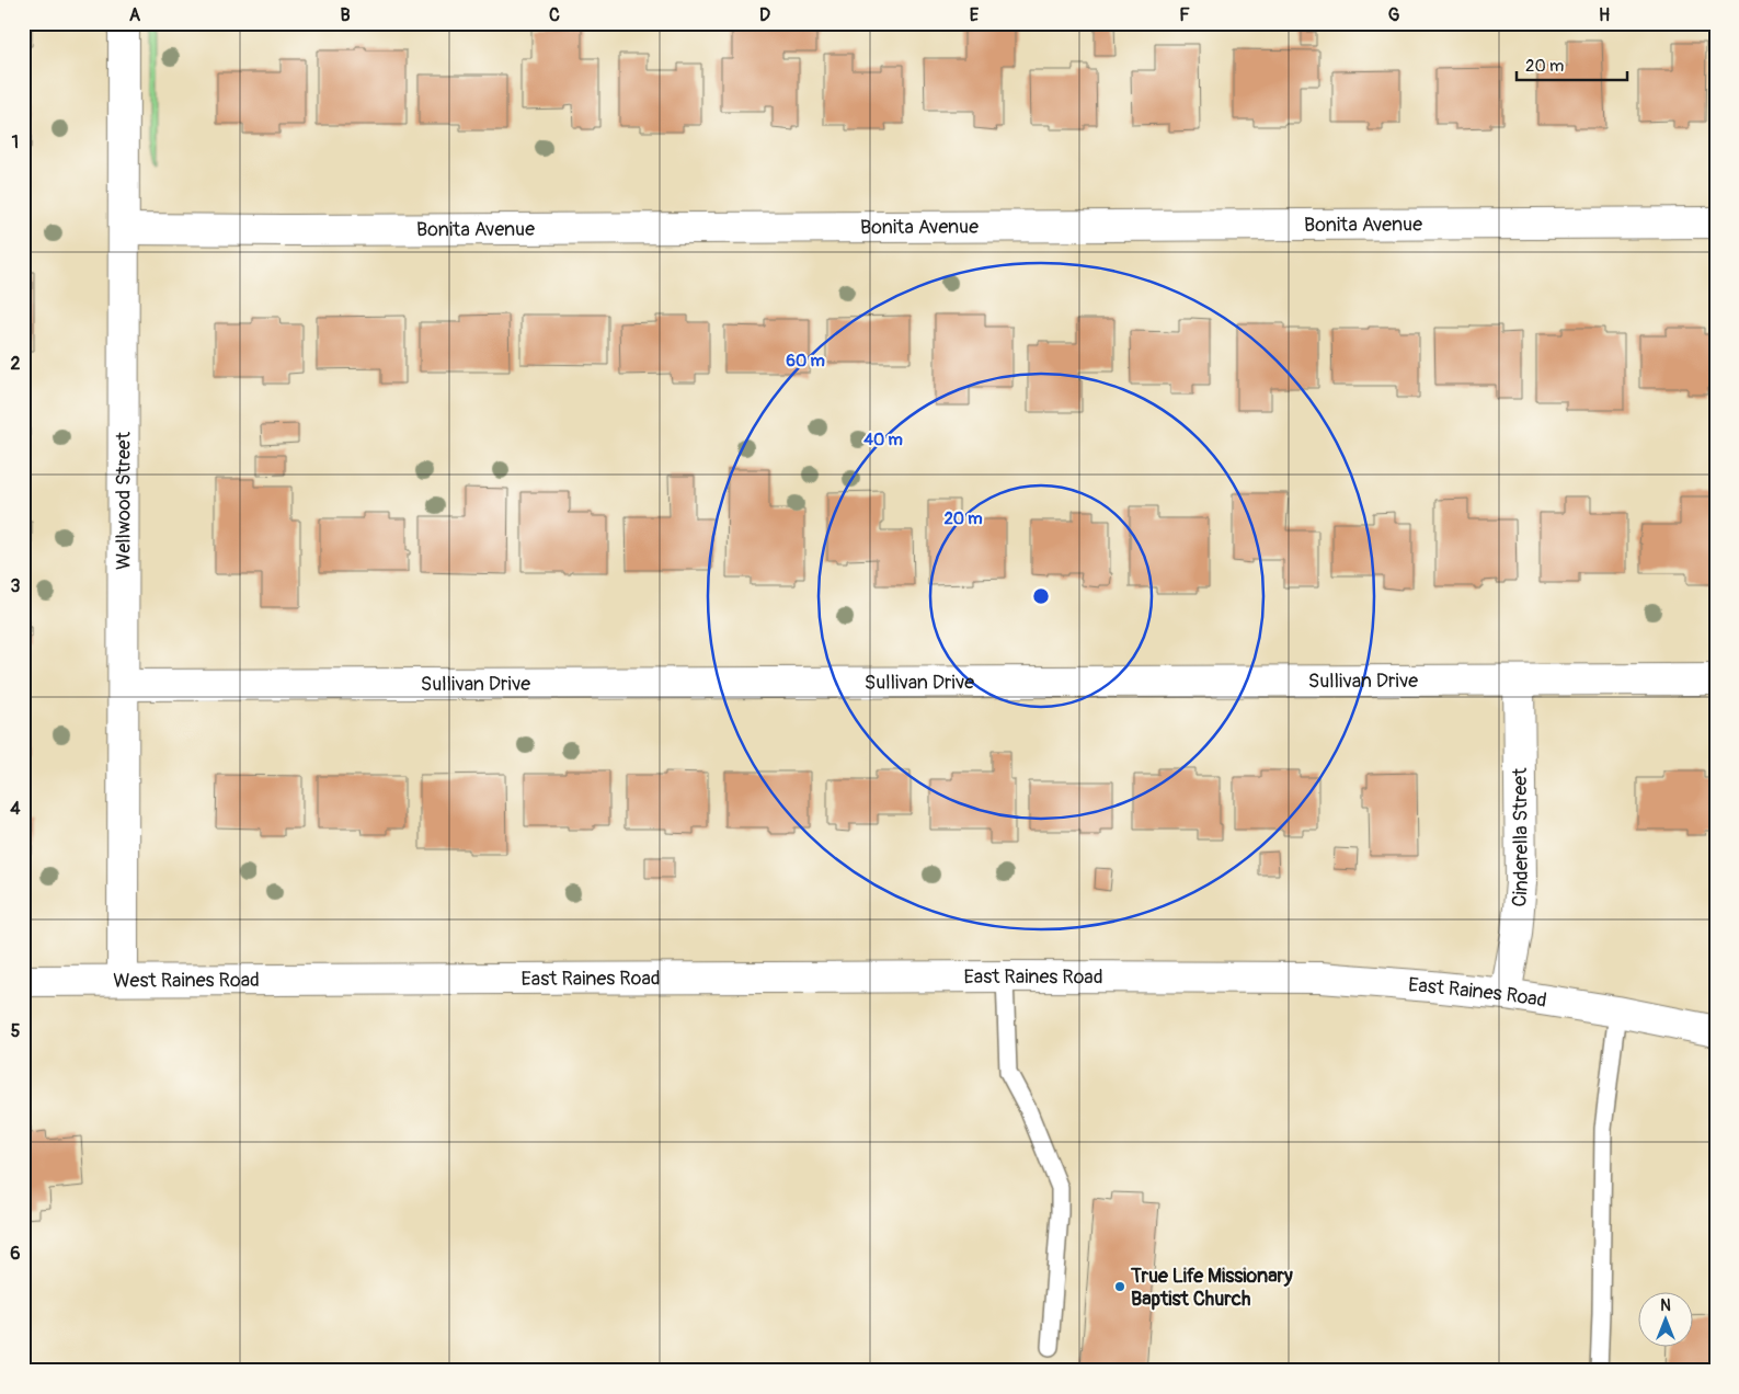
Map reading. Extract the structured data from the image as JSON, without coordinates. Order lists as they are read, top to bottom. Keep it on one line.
{"streets":{"street":["Bonita Avenue","Wellwood Street","Sullivan Drive","Cinderella Street","East Raines Road","West Raines Road"]},"crossings":[["Bonita Avenue","Wellwood Street"],["Wellwood Street","Sullivan Drive"],["Wellwood Street","West Raines Road"],["Sullivan Drive","Cinderella Street"],["Cinderella Street","East Raines Road"],["East Raines Road","West Raines Road"]],"places":["True Life Missionary Baptist Church"],"scale_bar":"20 m","north":"top","grid":{"columns":["A","B","C","D","E","F","G","H"],"rows":["1","2","3","4","5","6"]},"rings":["60 m","40 m","20 m"]}
